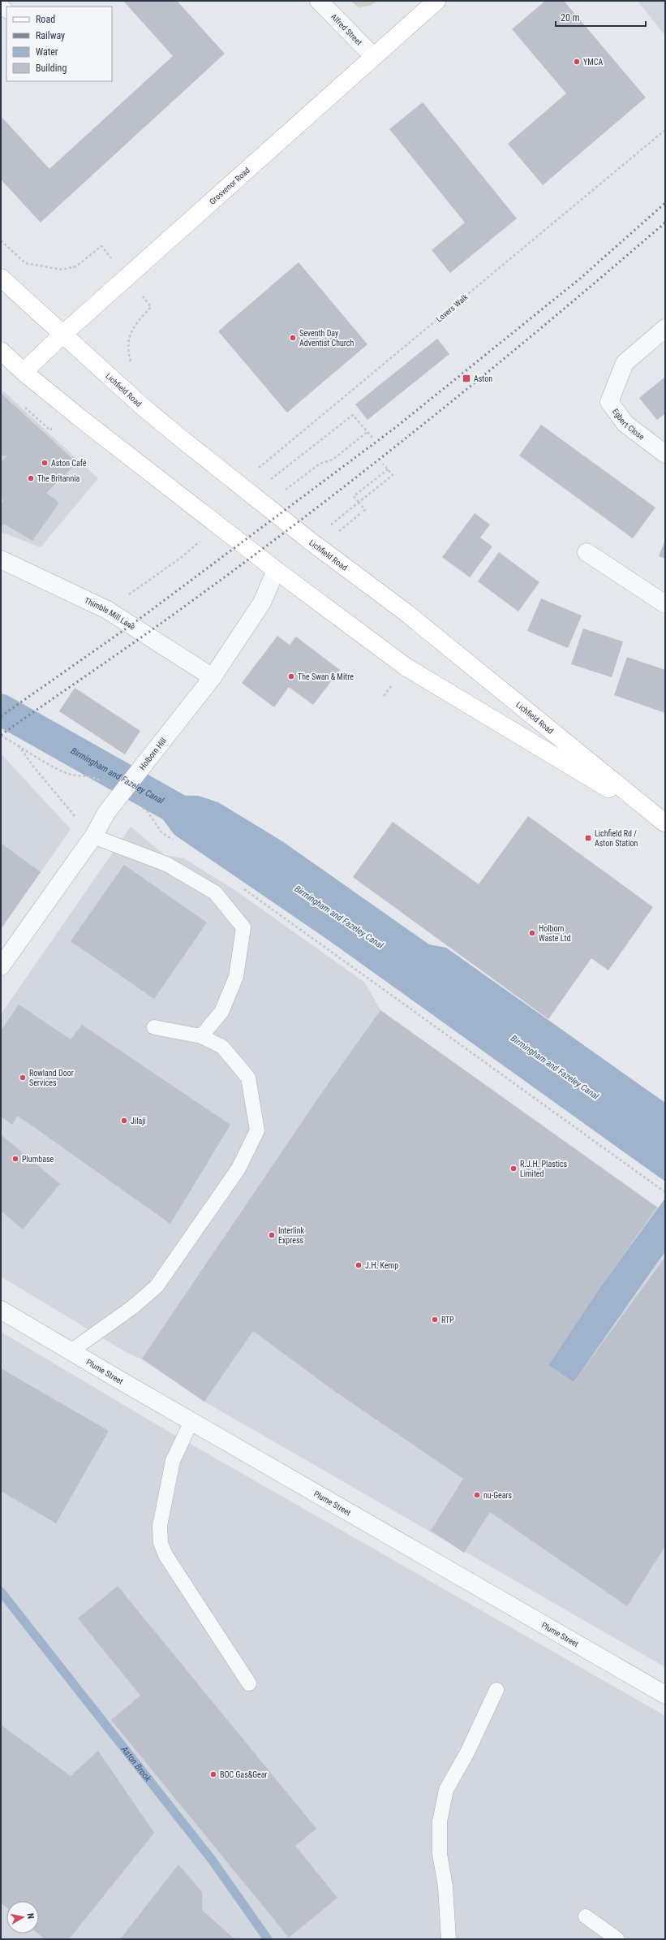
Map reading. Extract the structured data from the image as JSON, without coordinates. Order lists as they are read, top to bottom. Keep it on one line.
{"streets":{"main road":["Grosvenor Road","Lichfield Road"],"street":["Alfred Street","Egbert Close","Thimble Mill Lane","Holborn Hill","Plume Street"],"path":["Lovers Walk"]},"crossings":[["Alfred Street","Grosvenor Road"],["Grosvenor Road","Lichfield Road"],["Lovers Walk","Lichfield Road"],["Lichfield Road","Holborn Hill"],["Thimble Mill Lane","Holborn Hill"]],"water":["Birmingham and Fazeley Canal","Aston Brook"],"places":{"other":["YMCA","Seventh Day Adventist Church","Aston Café","The Britannia","The Swan & Mitre","Holborn Waste Ltd","Rowland Door Services","Jilaji","Plumbase","R.J.H. Plastics Limited","Interlink Express","J.H. Kemp","RTP","nu-Gears","BOC Gas&Gear"],"transit":["Aston","Lichfield Rd / Aston Station"]},"legend":["Road","Railway","Water","Building"],"scale_bar":"20 m","north":"right"}
